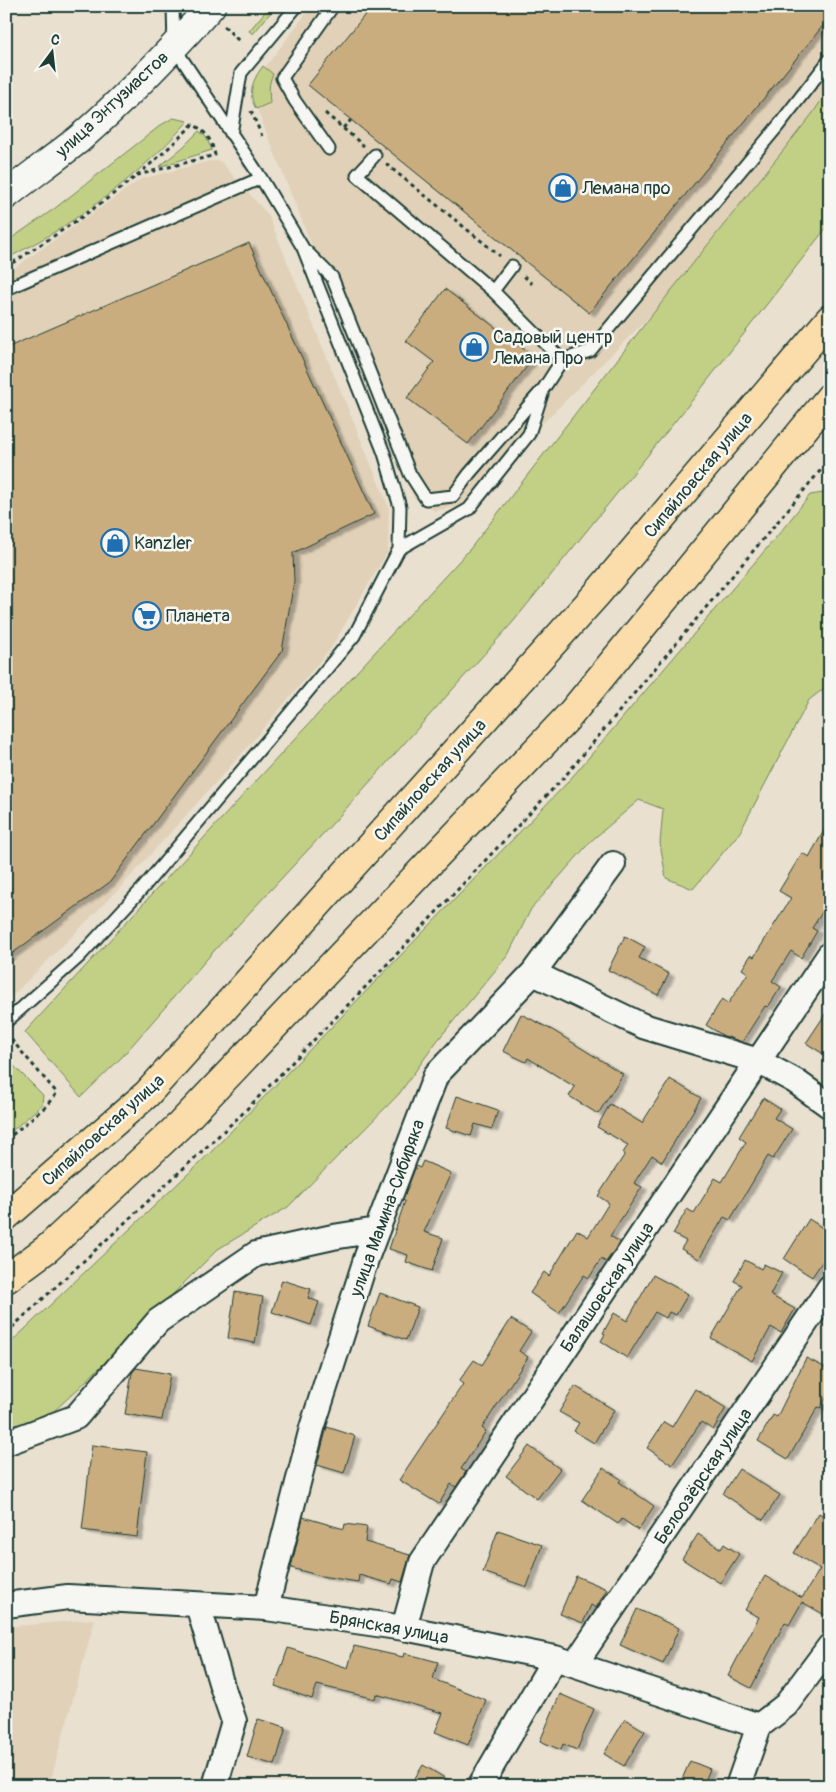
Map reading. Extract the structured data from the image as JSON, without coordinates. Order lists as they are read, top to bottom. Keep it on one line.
{"streets":{"main road":["улица Энтузиастов","Сипайловская улица"],"street":["улица Мамина-Сибиряка","Балашовская улица","Белоозёрская улица","Брянская улица"]},"crossings":[["улица Мамина-Сибиряка","Брянская улица"],["Балашовская улица","Брянская улица"],["Белоозёрская улица","Брянская улица"]],"places":{"shop":["Лемана про","Садовый центр Лемана Про","Kanzler"],"supermarket":["Планета"]},"north":"top"}
